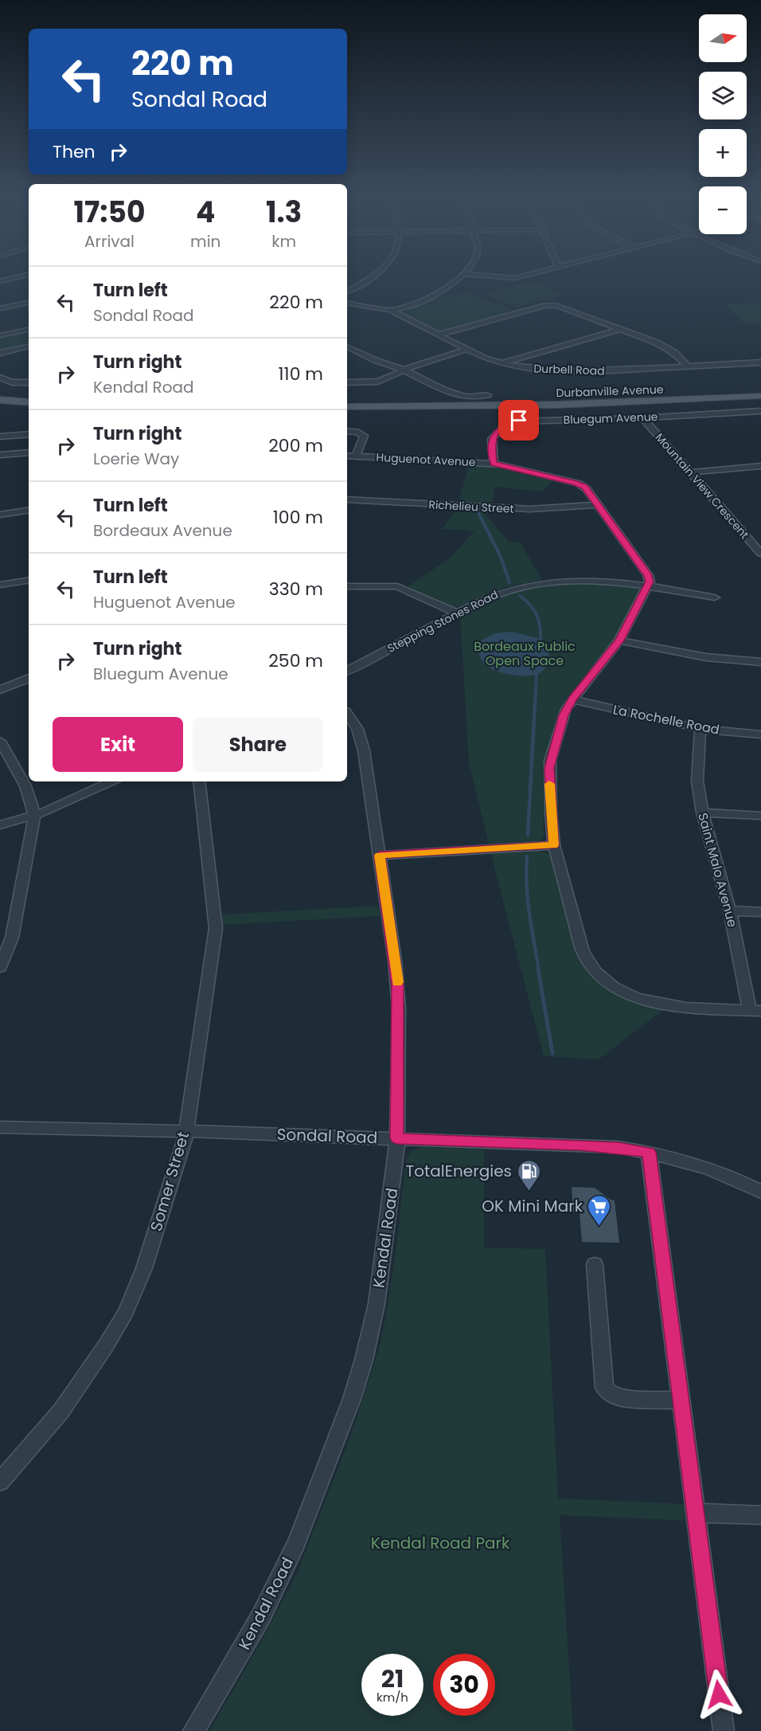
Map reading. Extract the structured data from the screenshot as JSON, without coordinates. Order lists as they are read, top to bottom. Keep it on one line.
{"streets":{"main road":["Durbanville Avenue"],"street":["Durbell Road","Bluegum Avenue","Huguenot Avenue","Mountain View Crescent","Richelieu Street","Stepping Stones Road","La Rochelle Road","Saint Malo Avenue","Sondal Road","Somer Street","Kendal Road"]},"crossings":[["Bluegum Avenue","Huguenot Avenue"],["Bluegum Avenue","Mountain View Crescent"],["Huguenot Avenue","Richelieu Street"],["Huguenot Avenue","Stepping Stones Road"],["La Rochelle Road","Saint Malo Avenue"],["Sondal Road","Somer Street"],["Sondal Road","Kendal Road"]],"parks":["Bordeaux Public Open Space","Kendal Road Park"],"places":{"fuel station":["TotalEnergies"],"supermarket":["OK Mini Mark"]},"north":"right","page":{"map_buttons":["+","−"],"turn":["220 m","Sondal Road"],"then":"Then","eta":["17:50","Arrival","4","min","1.3","km"],"list":[{"name":"Turn left","note":"Sondal Road","value":"220 m"},{"name":"Turn right","note":"Kendal Road","value":"110 m"},{"name":"Turn right","note":"Loerie Way","value":"200 m"},{"name":"Turn left","note":"Bordeaux Avenue","value":"100 m"},{"name":"Turn left","note":"Huguenot Avenue","value":"330 m"},{"name":"Turn right","note":"Bluegum Avenue","value":"250 m"}],"buttons":["Exit","Share"],"speed":"21 km/h","limit":"30"}}
